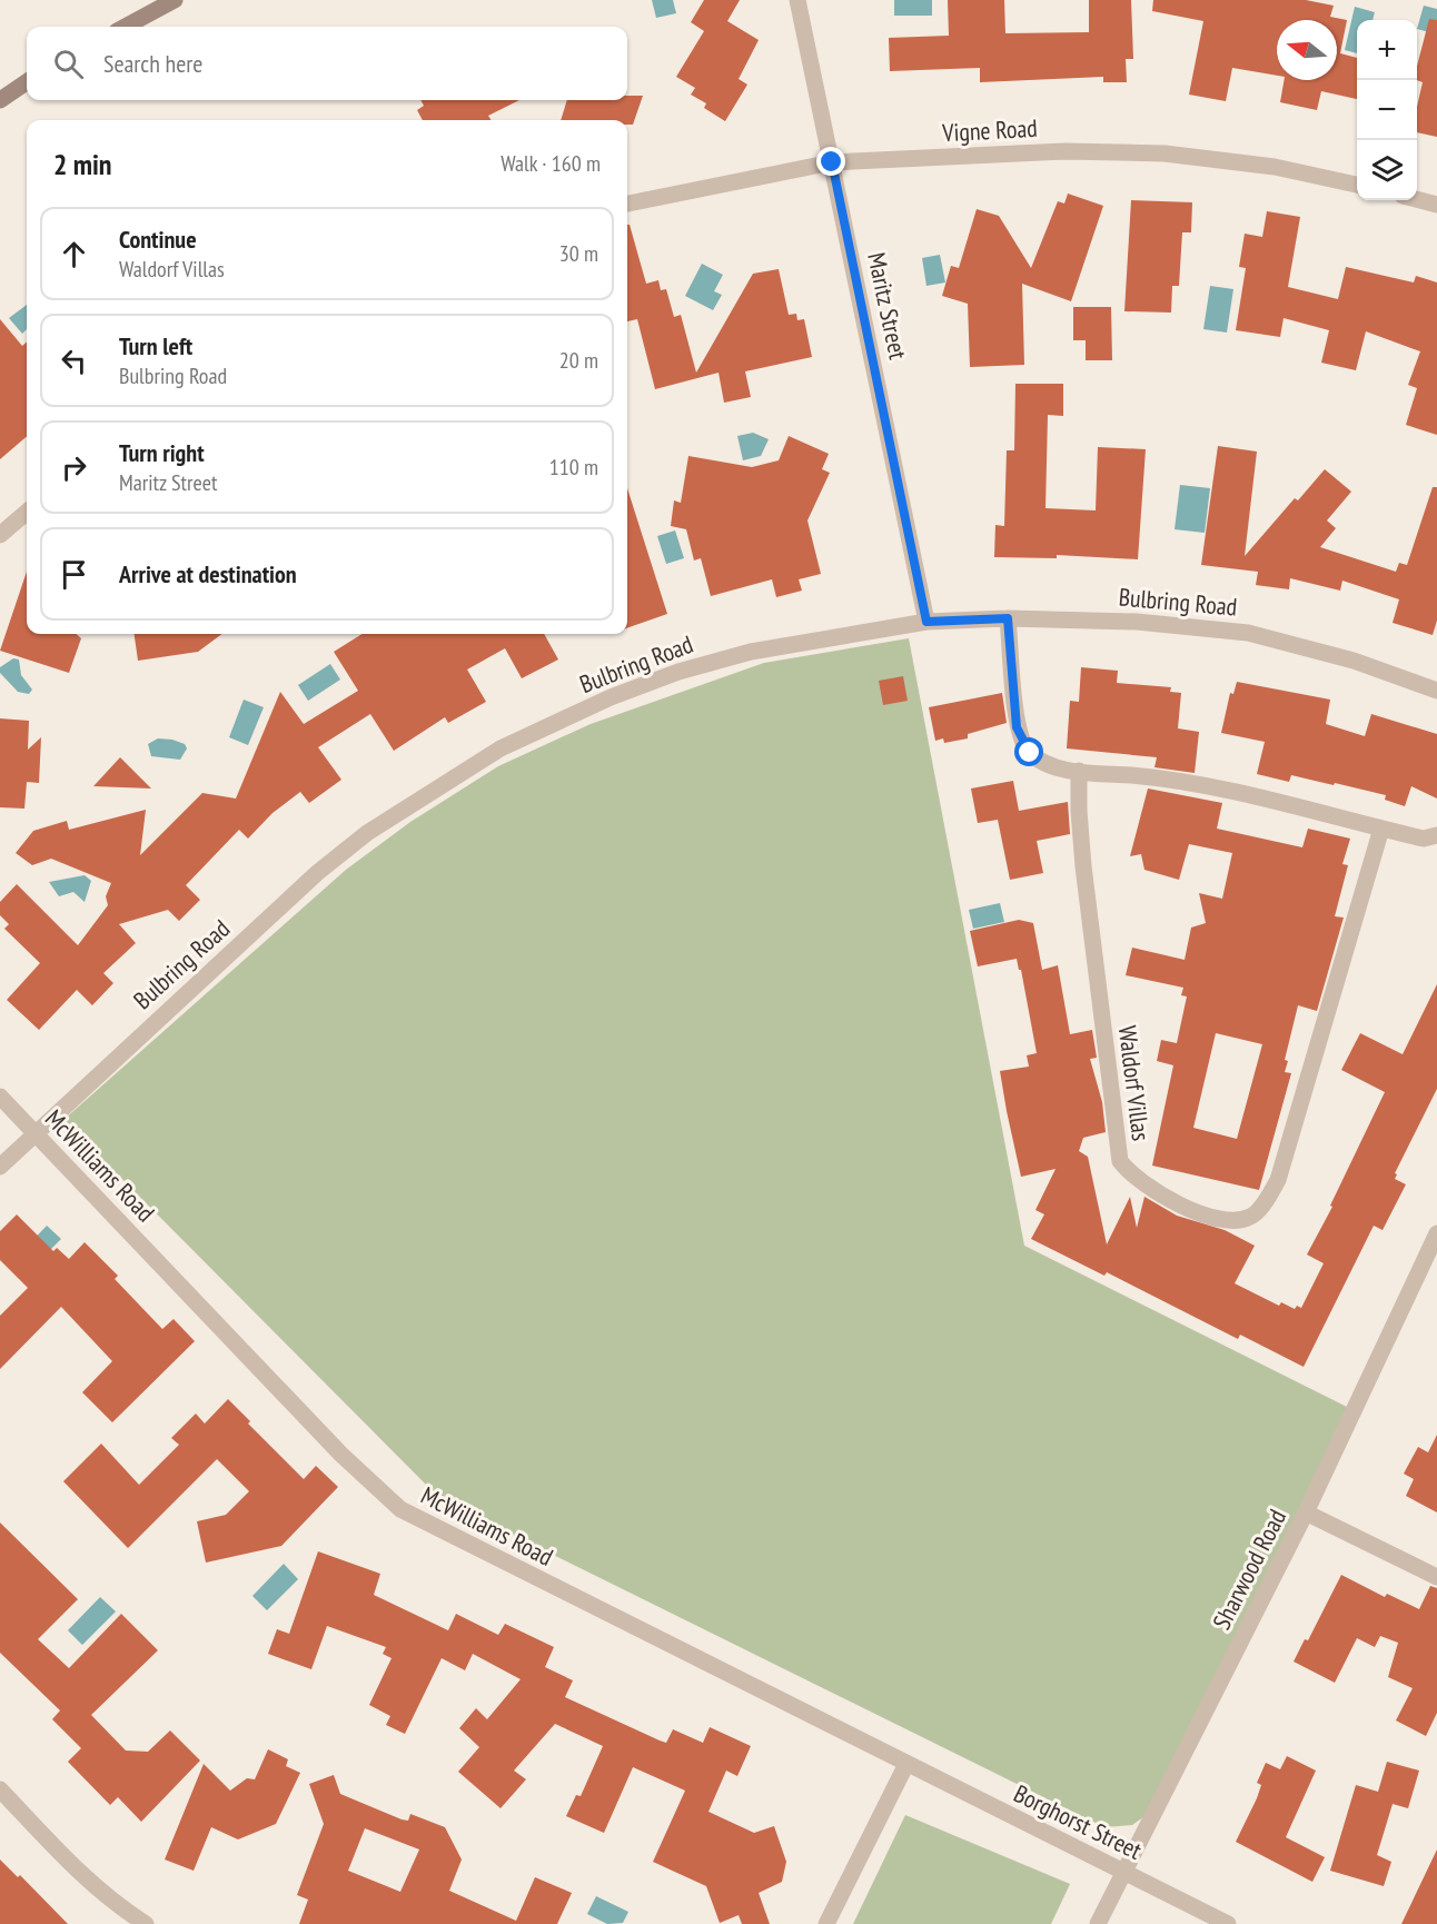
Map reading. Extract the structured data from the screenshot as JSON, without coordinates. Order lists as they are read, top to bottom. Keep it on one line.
{"streets":{"street":["Vigne Road","Maritz Street","Bulbring Road","Waldorf Villas","McWilliams Road","Sharwood Road","Borghorst Street"]},"crossings":[["Vigne Road","Maritz Street"],["Maritz Street","Bulbring Road"],["Bulbring Road","McWilliams Road"],["McWilliams Road","Borghorst Street"],["Sharwood Road","Borghorst Street"]],"north":"left","page":{"map_buttons":["+","−"],"search":"Search here","heading":["2 min","Walk · 160 m"],"list":[["Continue","Waldorf Villas","30 m"],["Turn left","Bulbring Road","20 m"],["Turn right","Maritz Street","110 m"],"Arrive at destination"]}}
